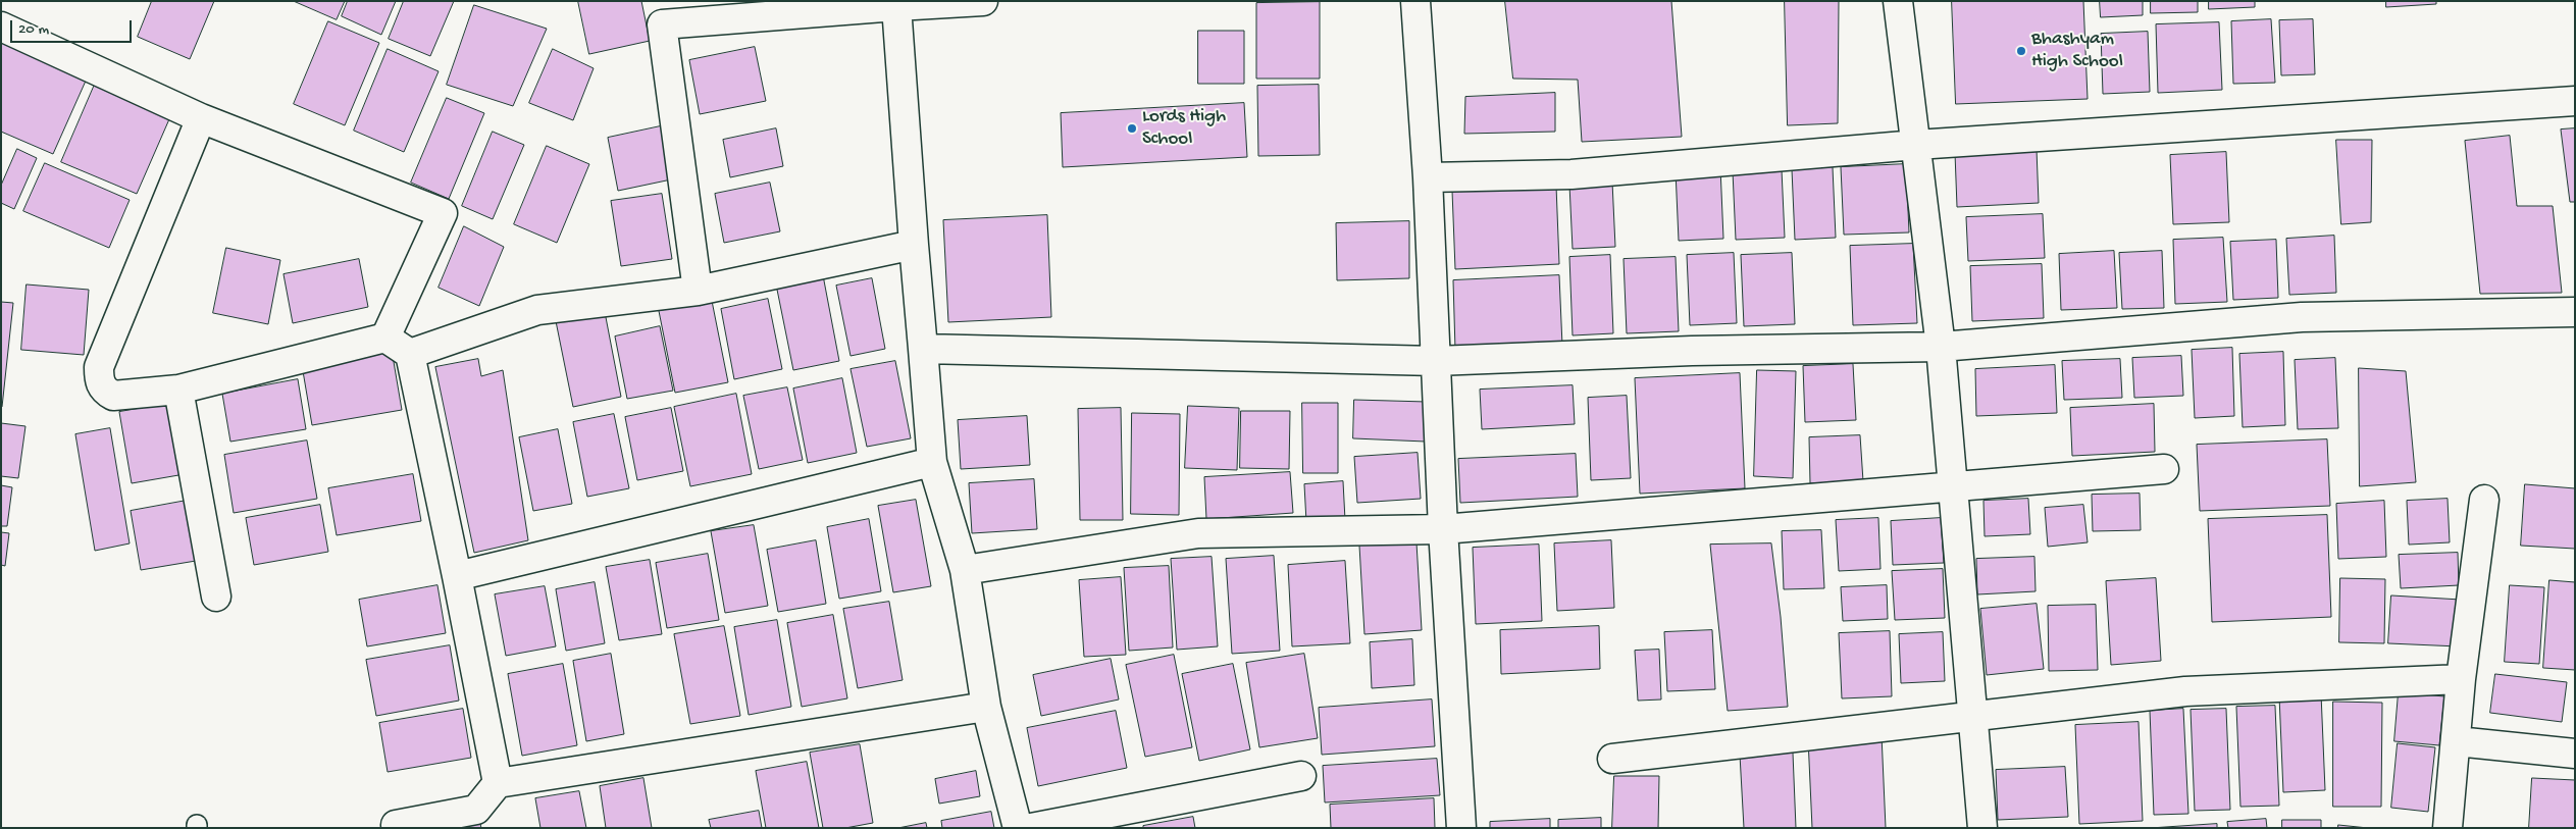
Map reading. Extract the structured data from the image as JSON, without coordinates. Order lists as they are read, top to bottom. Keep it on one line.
{"places":["Bhashyam High School","Lords High School"],"scale_bar":"20 m"}
